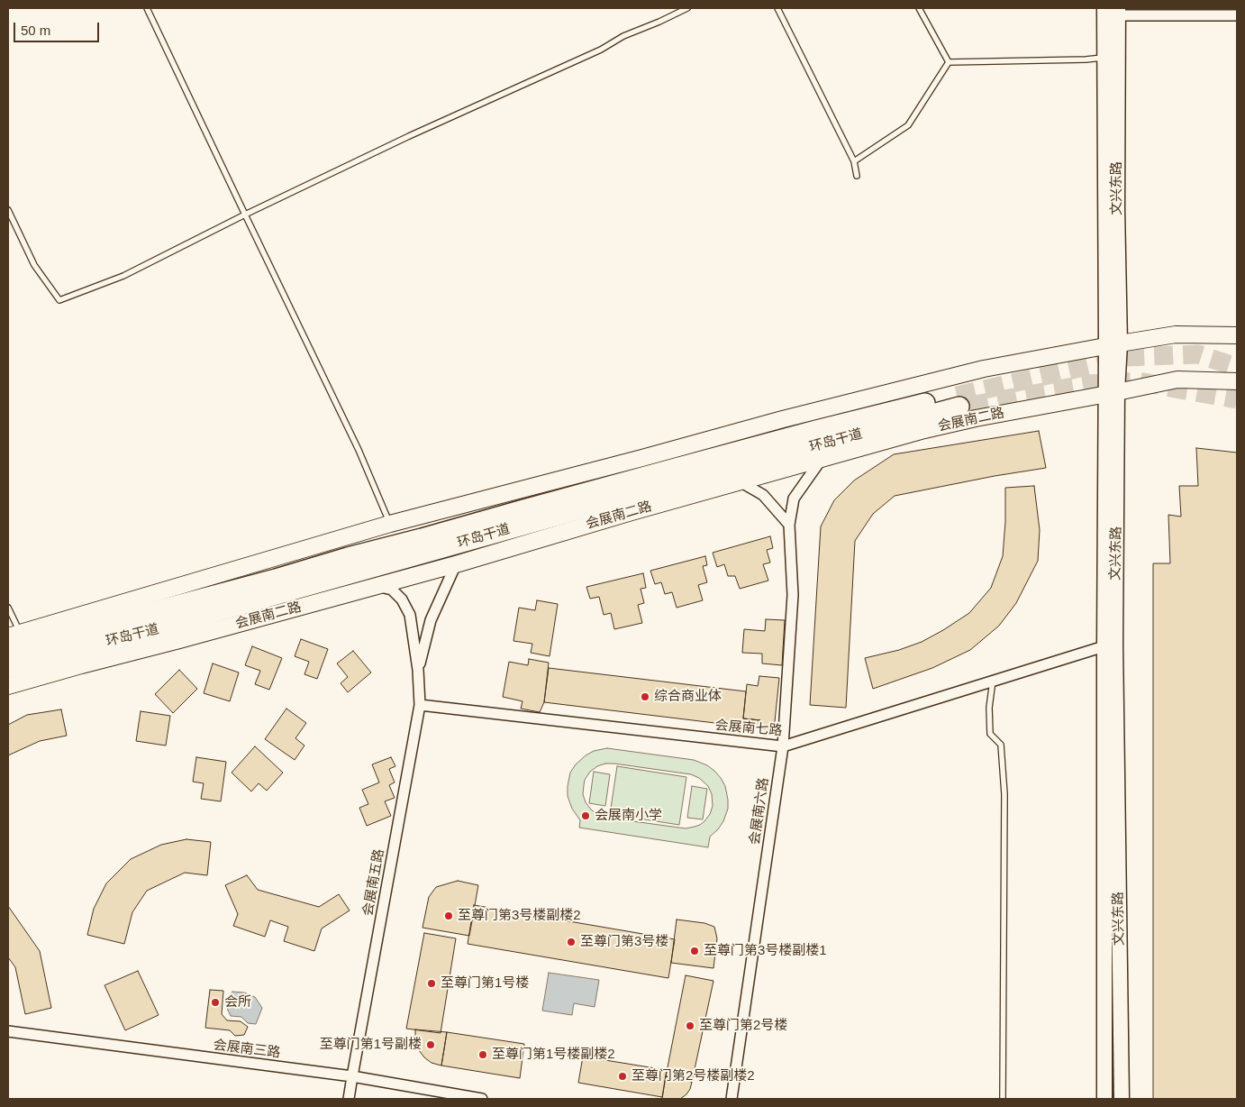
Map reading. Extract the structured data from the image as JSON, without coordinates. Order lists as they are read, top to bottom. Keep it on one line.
{"streets":{"highway":["环岛干道"],"main road":["文兴东路","会展南二路"],"street":["会展南七路","会展南六路","会展南五路","会展南三路"]},"crossings":[["文兴东路","会展南二路"],["文兴东路","会展南七路"],["会展南二路","会展南六路"],["会展南七路","会展南六路"],["会展南七路","会展南五路"],["会展南五路","会展南三路"]],"places":["综合商业体","会展南小学","至尊门第3号楼副楼2","至尊门第3号楼","至尊门第3号楼副楼1","至尊门第1号楼","会所","至尊门第2号楼","至尊门第1号副楼","至尊门第1号楼副楼2","至尊门第2号楼副楼2"],"scale_bar":"50 m"}
